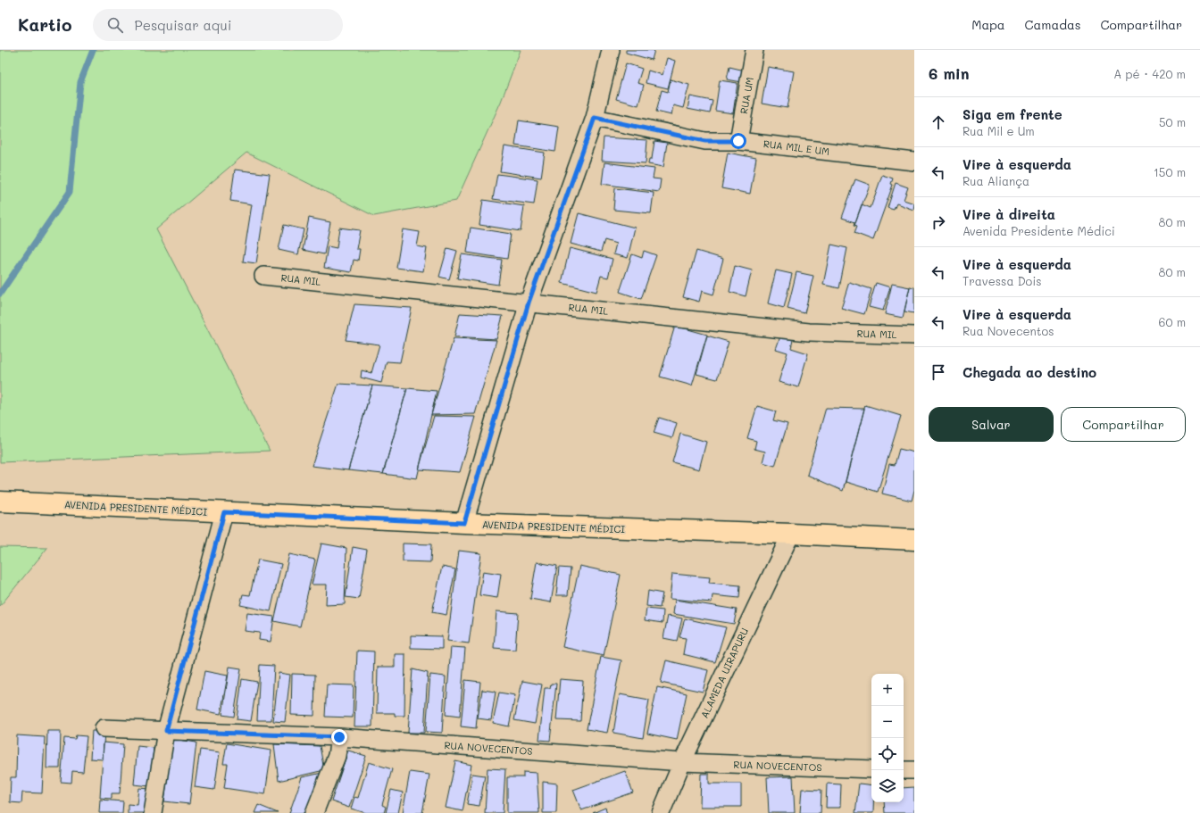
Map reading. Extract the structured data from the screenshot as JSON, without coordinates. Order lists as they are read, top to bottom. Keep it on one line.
{"streets":{"main road":["AVENIDA PRESIDENTE MÉDICI"],"street":["RUA UM","RUA MIL E UM","RUA MIL","ALAMEDA UIRAPURU","RUA NOVECENTOS"]},"crossings":[["RUA UM","RUA MIL E UM"],["AVENIDA PRESIDENTE MÉDICI","ALAMEDA UIRAPURU"],["ALAMEDA UIRAPURU","RUA NOVECENTOS"]],"page":{"header":"Kartio","search":"Pesquisar aqui","nav":["Mapa","Camadas","Compartilhar"],"heading":["6 min","A pé · 420 m"],"list":[["Siga em frente","Rua Mil e Um","50 m"],["Vire à esquerda","Rua Aliança","150 m"],["Vire à direita","Avenida Presidente Médici","80 m"],["Vire à esquerda","Travessa Dois","80 m"],["Vire à esquerda","Rua Novecentos","60 m"],"Chegada ao destino"],"buttons":["Salvar","Compartilhar"],"map_buttons":["+","−"]}}
